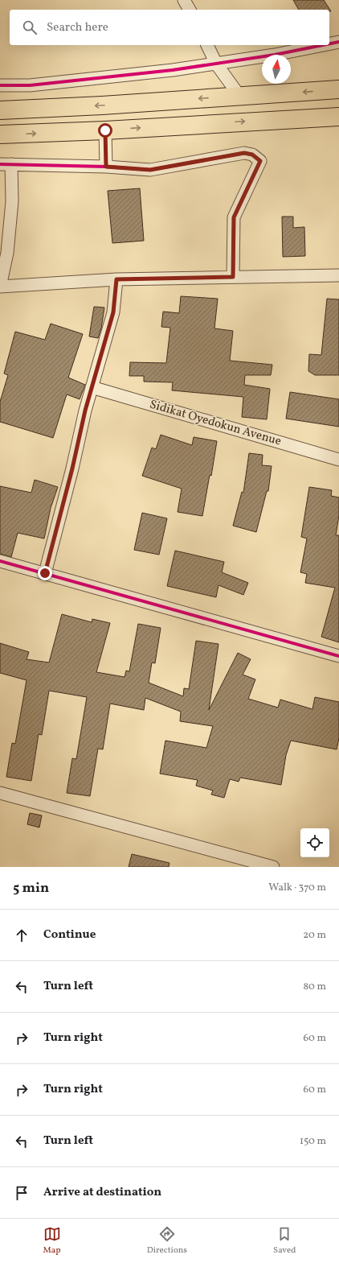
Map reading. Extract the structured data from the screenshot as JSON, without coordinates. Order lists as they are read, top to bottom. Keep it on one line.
{"streets":{"street":["Sidikat Oyedokun Avenue"]},"north":"top","page":{"search":"Search here","heading":["5 min","Walk · 370 m"],"list":[["Continue","20 m"],["Turn left","80 m"],["Turn right","60 m"],["Turn right","60 m"],["Turn left","150 m"],"Arrive at destination"],"nav":["Map","Directions","Saved"]}}
